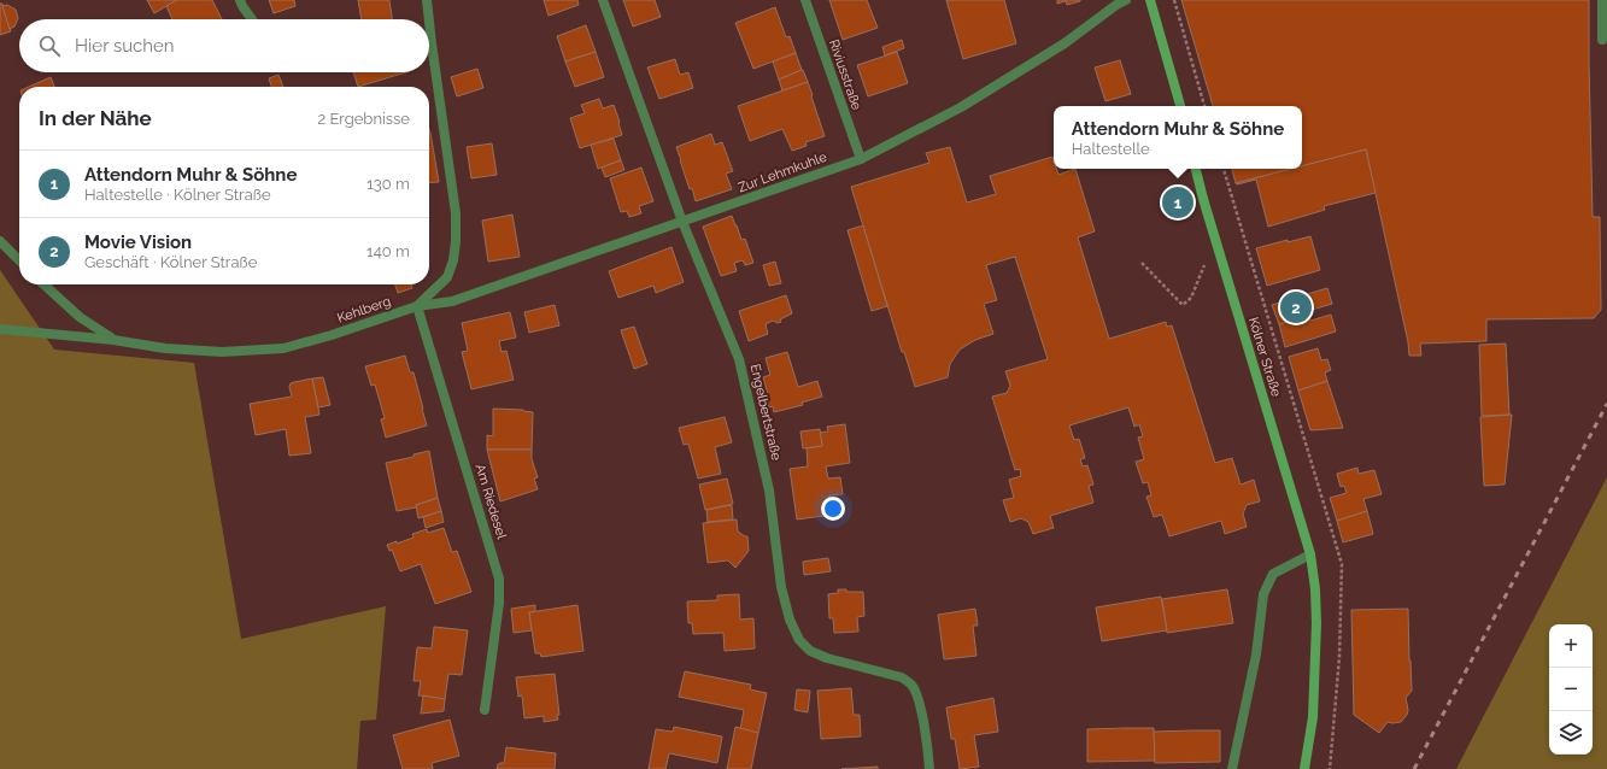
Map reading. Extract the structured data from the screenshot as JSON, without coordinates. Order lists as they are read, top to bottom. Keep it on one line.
{"streets":{"street":["Riviusstraße","Zur Lehmkuhle","Kehlberg","Kölner Straße","Engelbertstraße","Am Riedesel"]},"crossings":[["Riviusstraße","Zur Lehmkuhle"],["Zur Lehmkuhle","Kehlberg"],["Zur Lehmkuhle","Engelbertstraße"],["Zur Lehmkuhle","Am Riedesel"],["Kehlberg","Am Riedesel"]],"page":{"search":"Hier suchen","heading":["In der Nähe","2 Ergebnisse"],"popup":["Attendorn Muhr & Söhne","Haltestelle"],"list":[{"mark":"1","name":"Attendorn Muhr & Söhne","note":"Haltestelle · Kölner Straße","value":"130 m"},{"mark":"2","name":"Movie Vision","note":"Geschäft · Kölner Straße","value":"140 m"}],"pins":["1","2"],"map_buttons":["+","−"]}}
